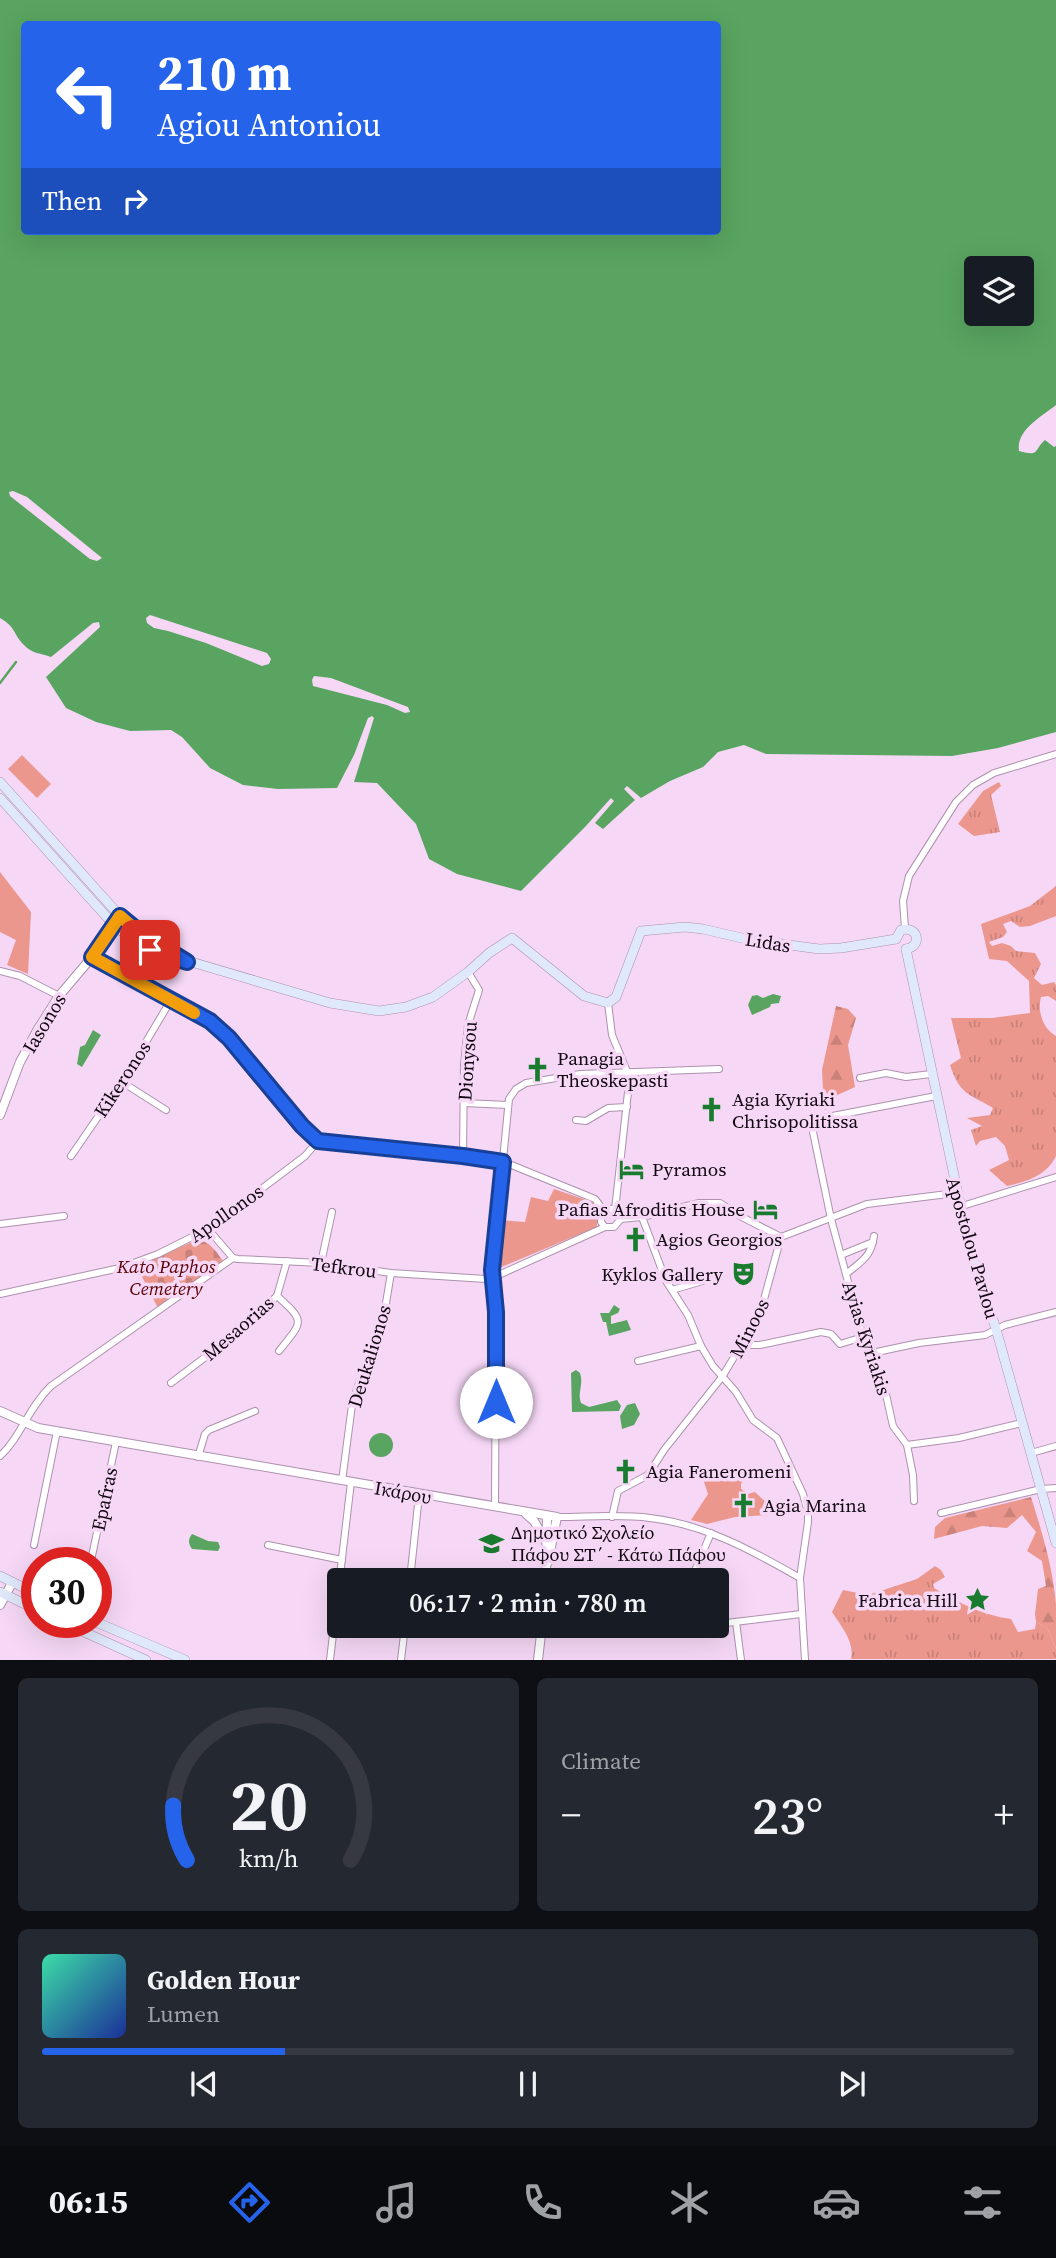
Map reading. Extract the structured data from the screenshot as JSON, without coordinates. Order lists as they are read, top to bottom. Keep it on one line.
{"streets":{"main road":["Lidas","Apostolou Pavlou"],"street":["Iasonos","Dionysou","Kikeronos","Apollonos","Tefkrou","Mesaorias","Minoos","Ayias Kyriakis","Deukalionos","Ικάρου","Epafras"]},"crossings":[["Lidas","Apostolou Pavlou"],["Apostolou Pavlou","Ayias Kyriakis"],["Tefkrou","Mesaorias"],["Tefkrou","Deukalionos"],["Minoos","Ικάρου"],["Deukalionos","Ικάρου"],["Ικάρου","Epafras"]],"parks":["Kato Paphos Cemetery"],"places":{"church":["Panagia Theoskepasti","Agia Kyriaki Chrisopolitissa","Agios Georgios","Agia Faneromeni","Agia Marina"],"hotel":["Pyramos","Pafias Afroditis House"],"theatre":["Kyklos Gallery"],"school or university":["Δημοτικό Σχολείο Πάφου ΣΤ΄ - Κάτω Πάφου"],"place":["Fabrica Hill"]},"page":{"turn":["210 m","Agiou Antoniou"],"then":"Then","limit":"30","trip":"06:17 · 2 min · 780 m","tile":"Climate","heat":["−","23°","+"],"song":["Golden Hour","Lumen"],"tabs":"06:15","gauge":["20","km/h"]}}
